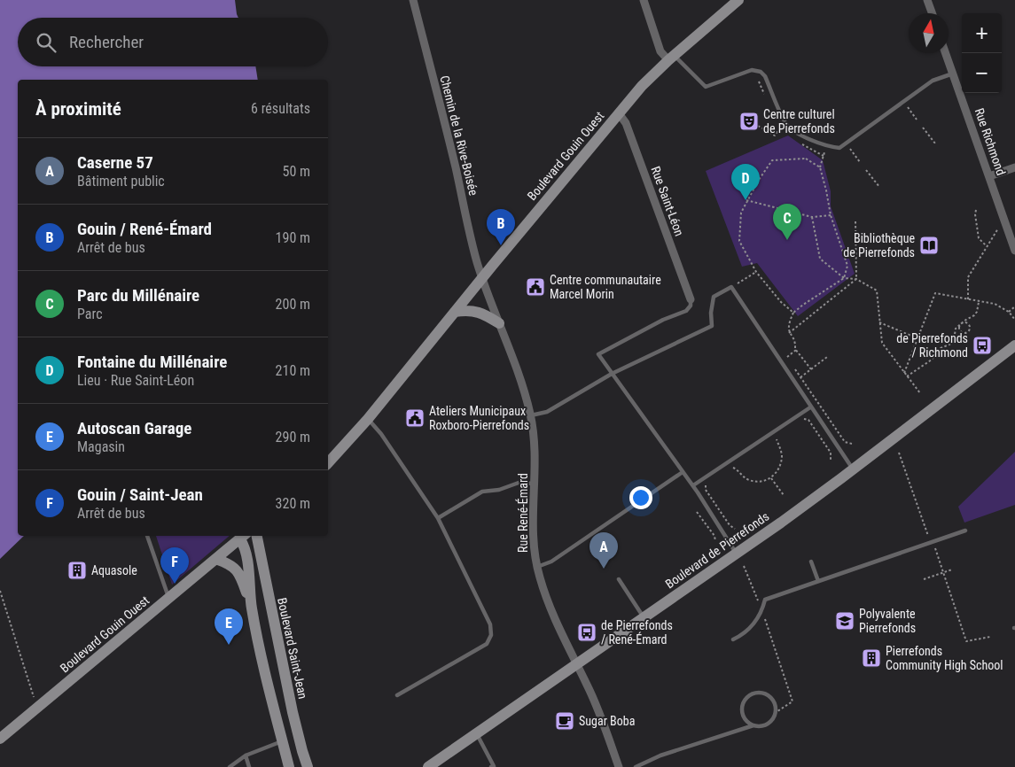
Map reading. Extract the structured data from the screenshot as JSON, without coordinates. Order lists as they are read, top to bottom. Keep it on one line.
{"streets":{"street":["Chemin de la Rive-Boisée","Rue Richmond","Boulevard Gouin Ouest","Rue Saint-Léon","Rue René-Émard","Boulevard de Pierrefonds","Boulevard Saint-Jean"]},"crossings":[["Chemin de la Rive-Boisée","Boulevard Gouin Ouest"],["Chemin de la Rive-Boisée","Rue René-Émard"],["Boulevard Gouin Ouest","Rue Saint-Léon"],["Boulevard Gouin Ouest","Rue René-Émard"],["Rue René-Émard","Boulevard de Pierrefonds"]],"places":{"theatre":["Centre culturel de Pierrefonds"],"library":["Bibliothèque de Pierrefonds"],"public building":["Centre communautaire Marcel Morin","Ateliers Municipaux Roxboro-Pierrefonds"],"bus stop":["de Pierrefonds / Richmond","de Pierrefonds / René-Émard"],"building":["Aquasole","Pierrefonds Community High School"],"school or university":["Polyvalente Pierrefonds"],"cafe":["Sugar Boba"]},"north":"top","page":{"map_buttons":["+","−"],"search":"Rechercher","heading":["À proximité","6 résultats"],"list":[{"mark":"A","name":"Caserne 57","note":"Bâtiment public","value":"50 m"},{"mark":"B","name":"Gouin / René-Émard","note":"Arrêt de bus","value":"190 m"},{"mark":"C","name":"Parc du Millénaire","note":"Parc","value":"200 m"},{"mark":"D","name":"Fontaine du Millénaire","note":"Lieu · Rue Saint-Léon","value":"210 m"},{"mark":"E","name":"Autoscan Garage","note":"Magasin","value":"290 m"},{"mark":"F","name":"Gouin / Saint-Jean","note":"Arrêt de bus","value":"320 m"}],"pins":["D","C","B","A","F","E"]}}
